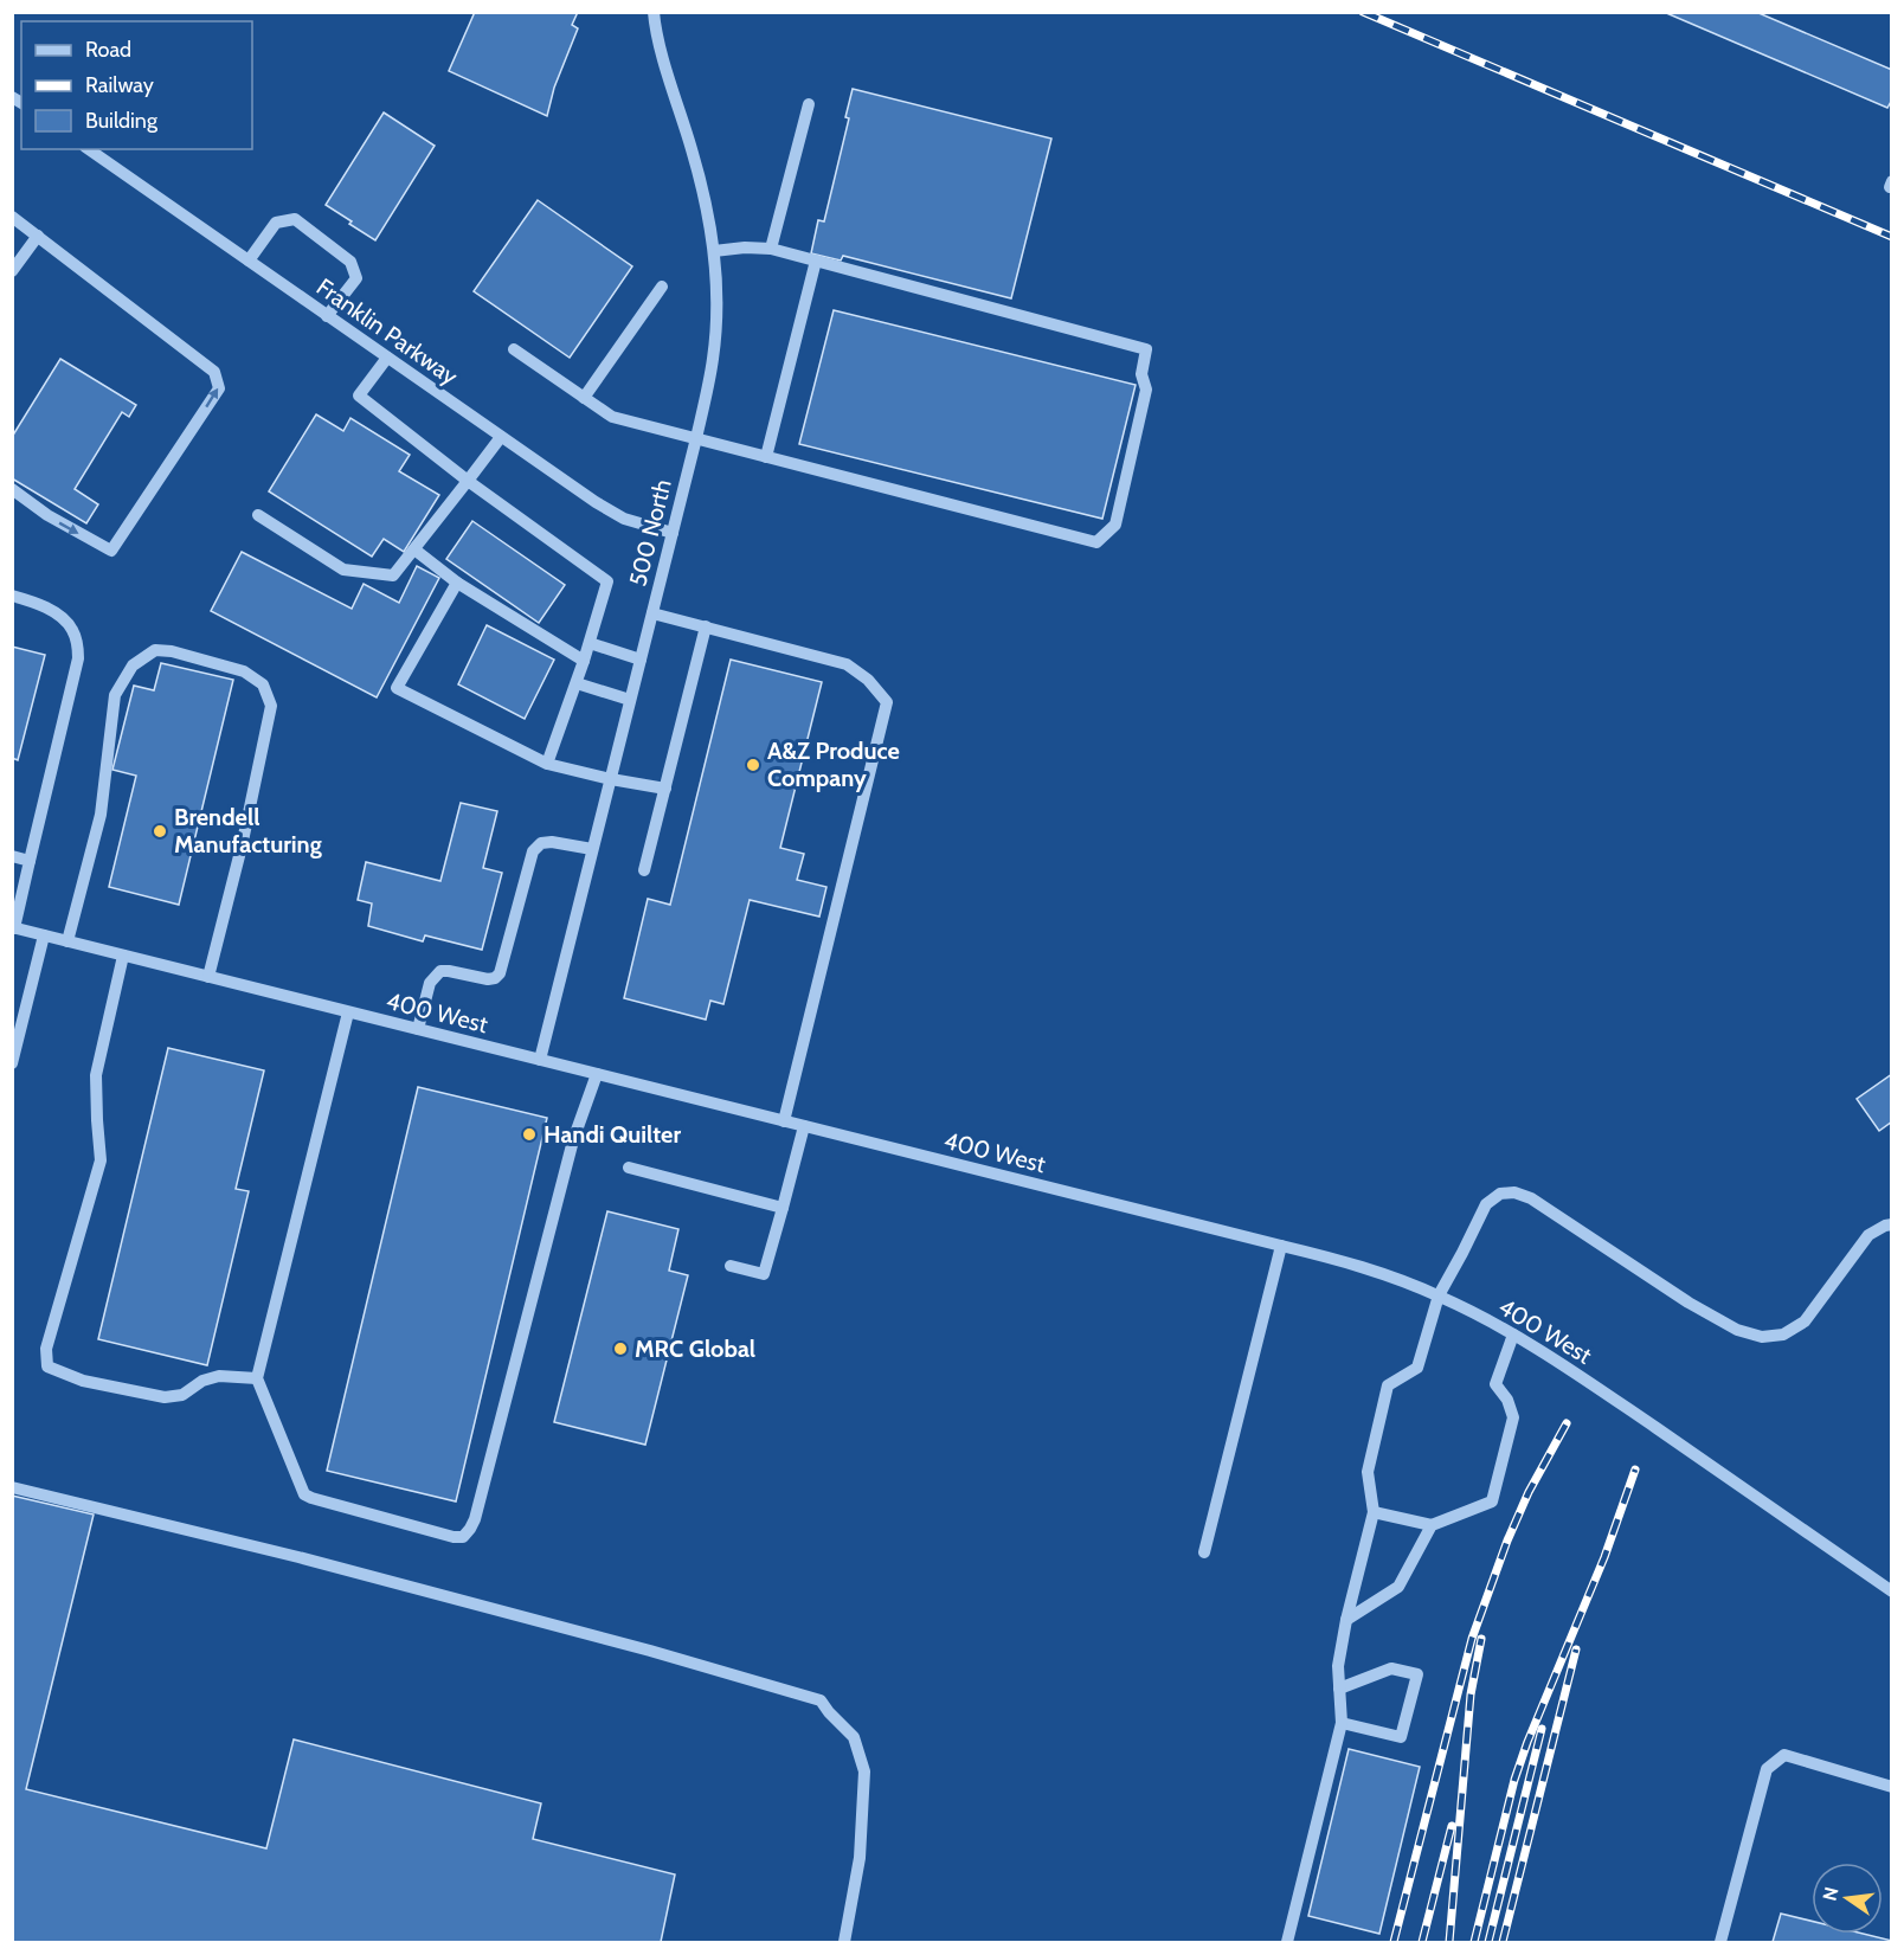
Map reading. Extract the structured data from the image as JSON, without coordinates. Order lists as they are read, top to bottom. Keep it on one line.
{"streets":{"street":["Franklin Parkway","500 North","400 West"]},"crossings":[["Franklin Parkway","500 North"],["500 North","400 West"]],"places":["A&Z Produce Company","Brendell Manufacturing","Handi Quilter","MRC Global"],"legend":["Road","Railway","Building"],"north":"left"}
